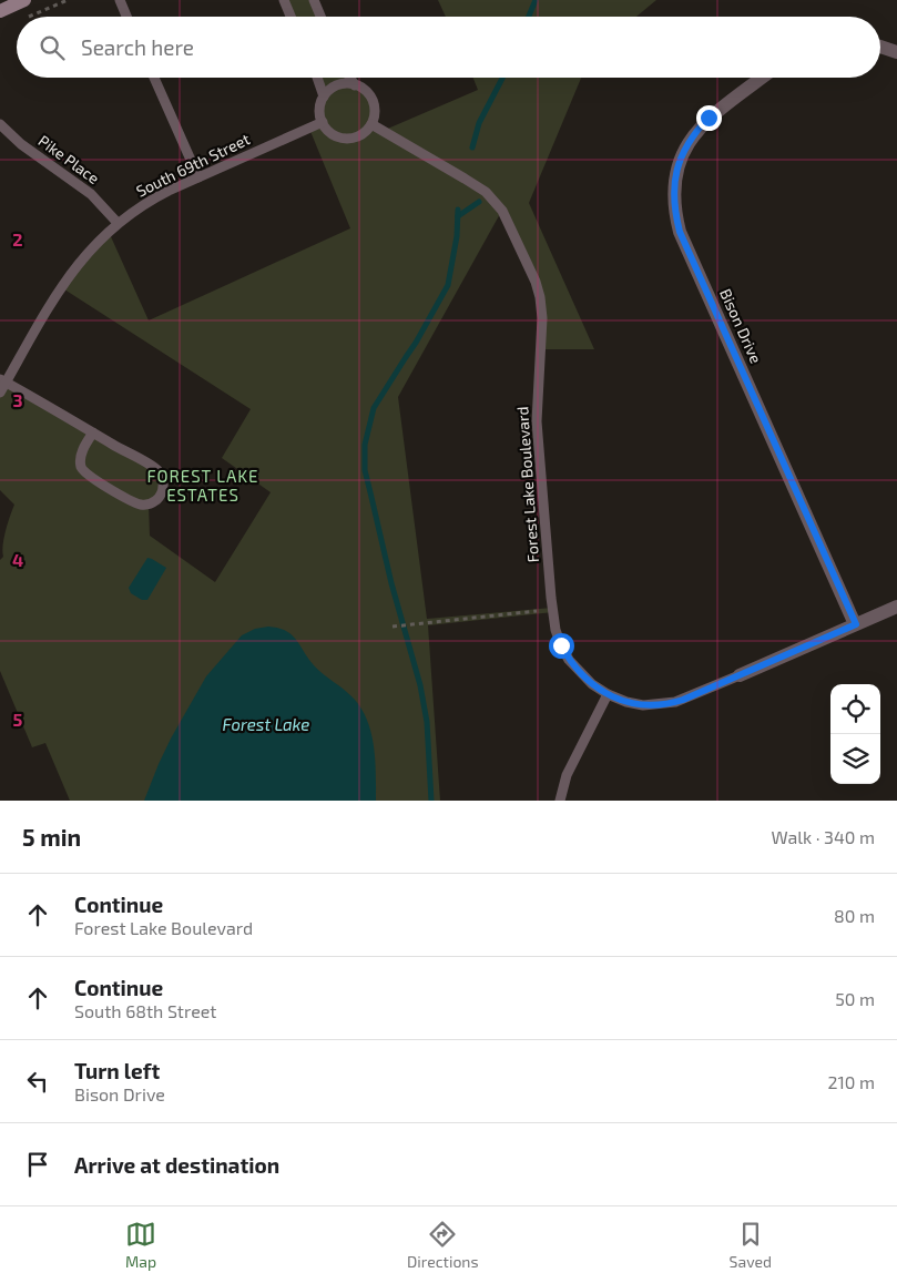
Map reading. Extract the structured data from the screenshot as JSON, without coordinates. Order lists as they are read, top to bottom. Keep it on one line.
{"streets":{"street":["Bison Drive"],"lane":["Pike Place","South 69th Street","Forest Lake Boulevard"]},"crossings":[["Pike Place","South 69th Street"],["South 69th Street","Forest Lake Boulevard"]],"districts":["FOREST LAKE ESTATES"],"water":["Forest Lake"],"page":{"search":"Search here","heading":["5 min","Walk · 340 m"],"list":[["Continue","Forest Lake Boulevard","80 m"],["Continue","South 68th Street","50 m"],["Turn left","Bison Drive","210 m"],"Arrive at destination"],"nav":["Map","Directions","Saved"]},"grid":{"rows":["2","3","4","5"]}}
